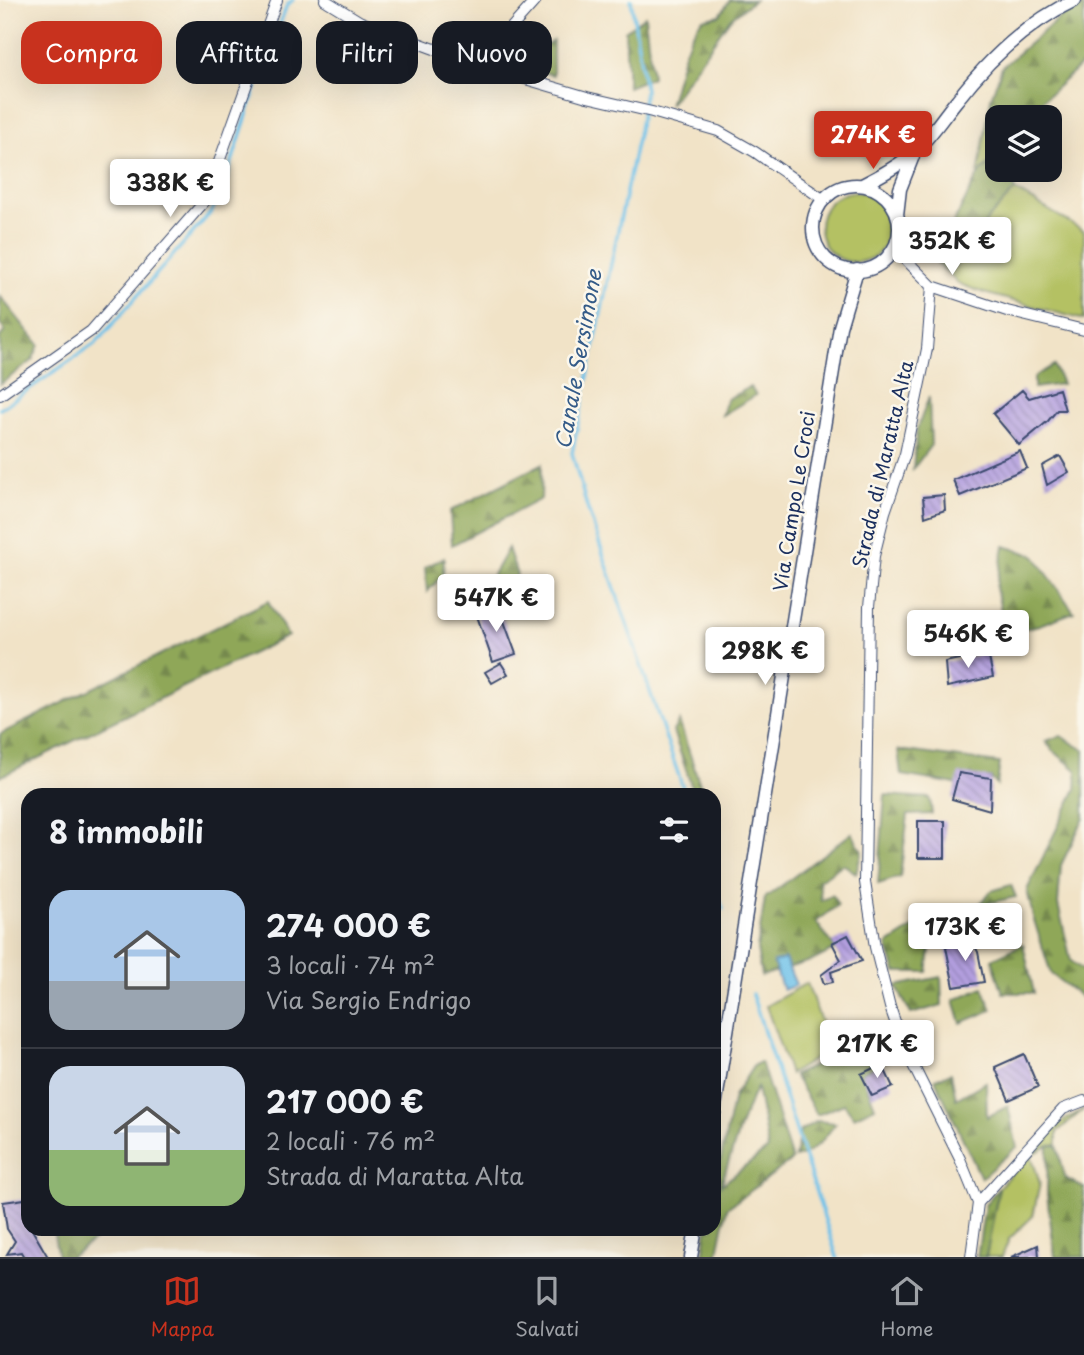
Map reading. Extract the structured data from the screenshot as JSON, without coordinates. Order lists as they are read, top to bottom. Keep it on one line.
{"streets":{"street":["Strada di Maratta Alta","Via Campo Le Croci"]},"water":["Canale Sersimone"],"page":{"chip":["Compra","Affitta","Filtri","Nuovo"],"price":["274K €","338K €","352K €","547K €","546K €","298K €","173K €","217K €"],"heading":"8 immobili","list":[{"name":"274 000 €","note":"3 locali · 74 m² · Via Sergio Endrigo"},{"name":"217 000 €","note":"2 locali · 76 m² · Strada di Maratta Alta"}],"tabs":["Mappa","Salvati","Home"]}}
